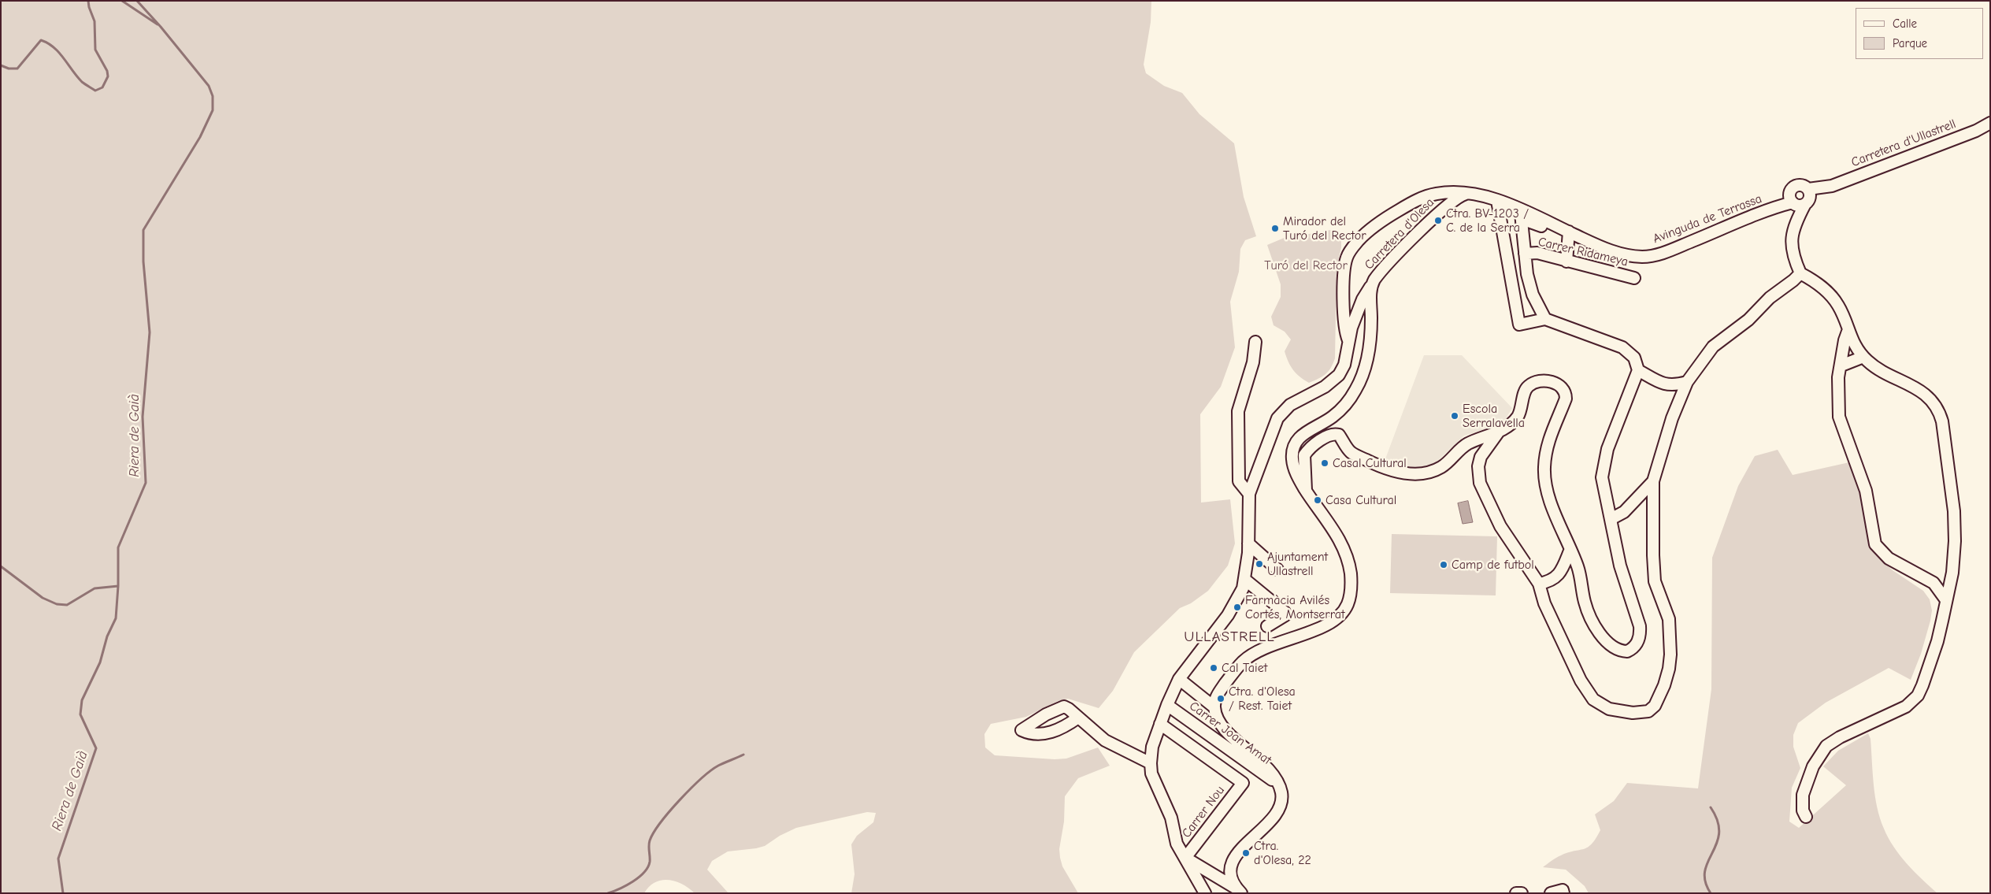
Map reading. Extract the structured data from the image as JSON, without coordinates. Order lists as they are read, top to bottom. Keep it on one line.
{"streets":{"street":["Carretera d'Ullastrell","Avinguda de Terrassa","Carretera d'Olesa","Carrer Ridameya","Carrer Joan Amat","Carrer Nou"]},"crossings":[["Carretera d'Ullastrell","Avinguda de Terrassa"],["Avinguda de Terrassa","Carretera d'Olesa"]],"districts":["ULLASTRELL"],"water":["Riera de Gaià"],"parks":["Turó del Rector"],"places":["Ctra. BV-1203 / C. de la Serra","Mirador del Turó del Rector","Escola Serralavella","Casal Cultural","Casa Cultural","Ajuntament Ullastrell","Camp de futbol","Farmàcia Avilés Cortés, Montserrat","Cal Taiet","Ctra. d'Olesa / Rest. Taiet","Ctra. d'Olesa, 22"],"legend":["Calle","Parque"]}
